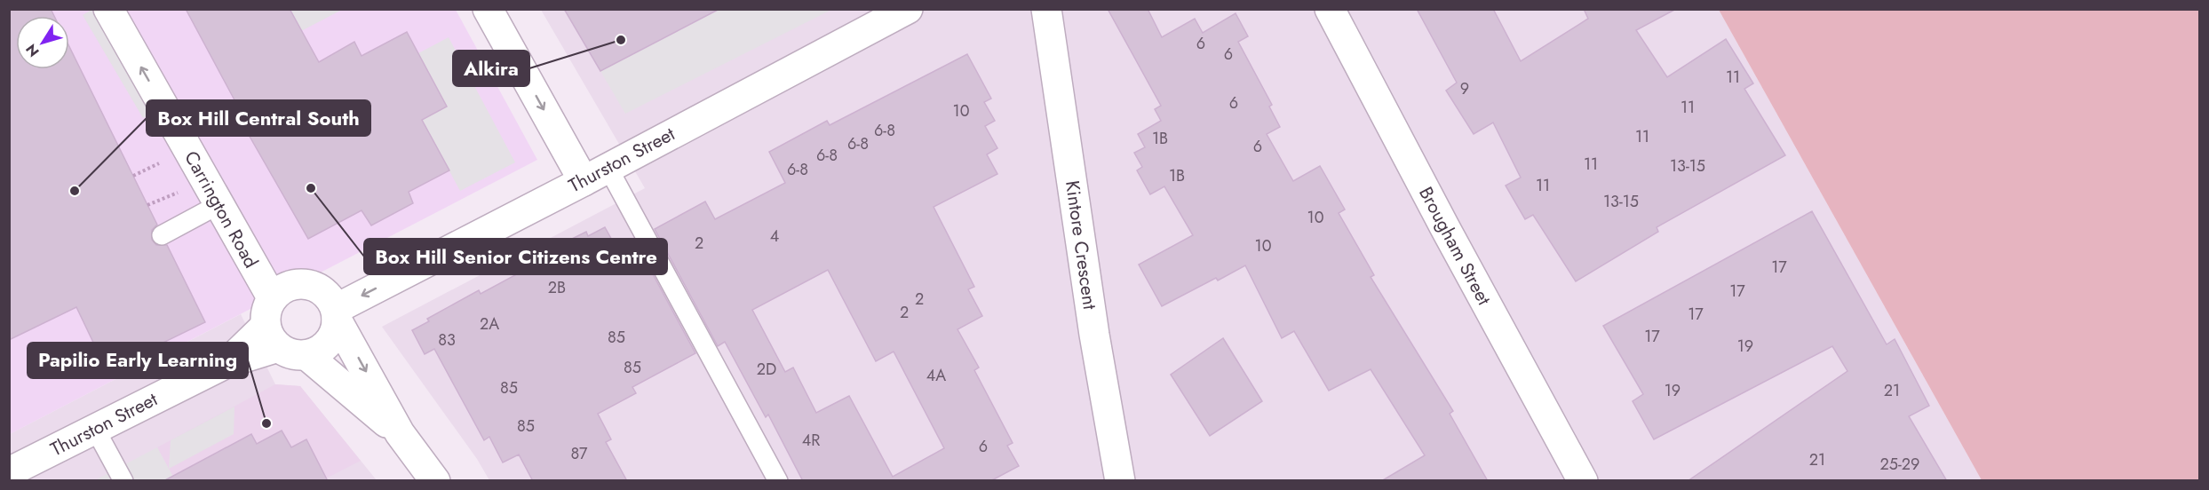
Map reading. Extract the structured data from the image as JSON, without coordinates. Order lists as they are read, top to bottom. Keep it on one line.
{"streets":{"street":["Thurston Street","Carrington Road","Kintore Crescent","Brougham Street"]},"crossings":[["Thurston Street","Carrington Road"]],"one_way":["Carrington Road"],"places":["Alkira","Box Hill Senior Citizens Centre","Box Hill Central South","Papilio Early Learning"],"house_numbers":["6","6","11","9","6","11","10","6-8","11","1B","6-8","6","6-8","11","13-15","6-8","1B","11","13-15","10","4","2","10","17","2B","17","2","2","17","2A","17","85","83","19","85","2D","4A","85","19","21","85","4R","6","87","21","25-29"],"north":"bottom left"}
